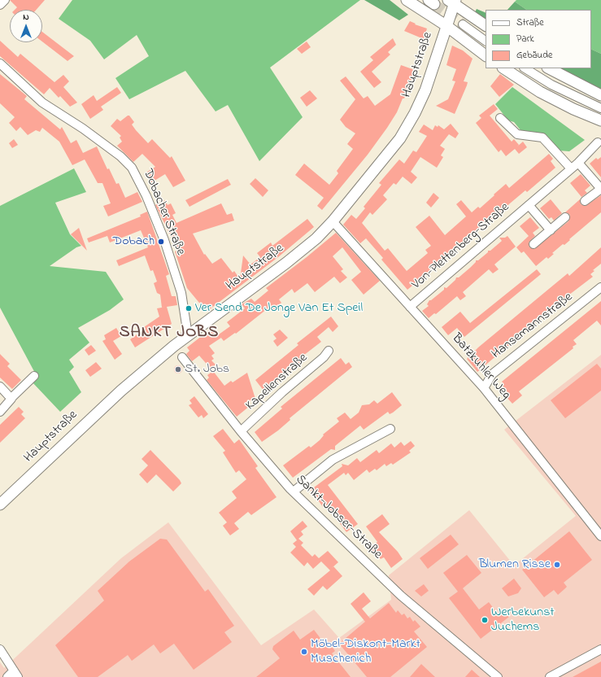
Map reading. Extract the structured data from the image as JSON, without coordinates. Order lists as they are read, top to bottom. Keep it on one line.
{"streets":{"main road":["Hauptstraße"],"street":["Dobacher Straße","Von-Plettenberg-Straße","Hansemannstraße","Batzkuhler Weg","Kapellenstraße","Sankt-Jobser-Straße"]},"crossings":[["Hauptstraße","Dobacher Straße"],["Hauptstraße","Batzkuhler Weg"],["Von-Plettenberg-Straße","Batzkuhler Weg"],["Hansemannstraße","Batzkuhler Weg"],["Kapellenstraße","Sankt-Jobser-Straße"]],"districts":["SANKT JOBS"],"places":["Dobach","Ver Send De Jonge Van Et Speil","St. Jobs","Blumen Risse","Werbekunst Juchems","Möbel-Diskont-Markt Muschenich"],"legend":["Straße","Park","Gebäude"],"north":"top"}
